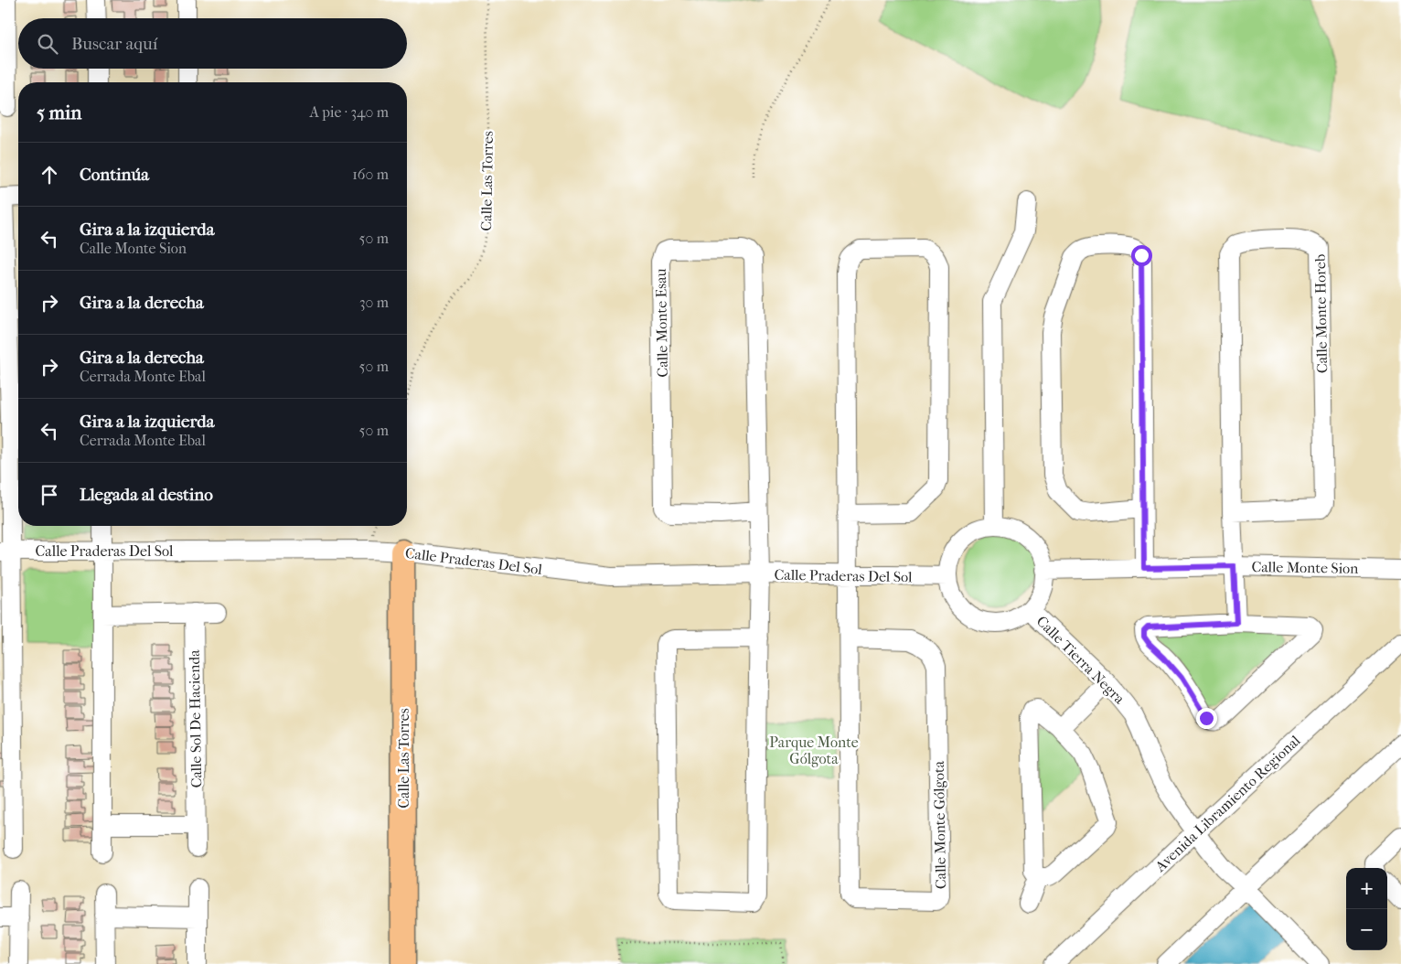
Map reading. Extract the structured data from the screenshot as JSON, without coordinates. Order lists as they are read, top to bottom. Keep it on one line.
{"streets":{"main road":["Calle Las Torres"],"street":["Calle Monte Horeb","Calle Monte Esau","Calle Praderas Del Sol","Calle Monte Sion","Calle Tierra Negra","Calle Sol De Hacienda","Avenida Libramiento Regional","Calle Monte Gólgota"]},"crossings":[["Calle Las Torres","Calle Praderas Del Sol"],["Calle Monte Horeb","Calle Monte Sion"],["Calle Monte Esau","Calle Praderas Del Sol"],["Calle Praderas Del Sol","Calle Monte Sion"],["Calle Praderas Del Sol","Calle Tierra Negra"],["Calle Praderas Del Sol","Calle Monte Gólgota"],["Calle Monte Sion","Calle Tierra Negra"],["Calle Tierra Negra","Avenida Libramiento Regional"]],"parks":["Parque Monte Gólgota"],"page":{"search":"Buscar aquí","heading":["5 min","A pie · 340 m"],"list":[["Continúa","160 m"],["Gira a la izquierda","Calle Monte Sion","50 m"],["Gira a la derecha","30 m"],["Gira a la derecha","Cerrada Monte Ebal","50 m"],["Gira a la izquierda","Cerrada Monte Ebal","50 m"],"Llegada al destino"],"map_buttons":["+","−"]}}
